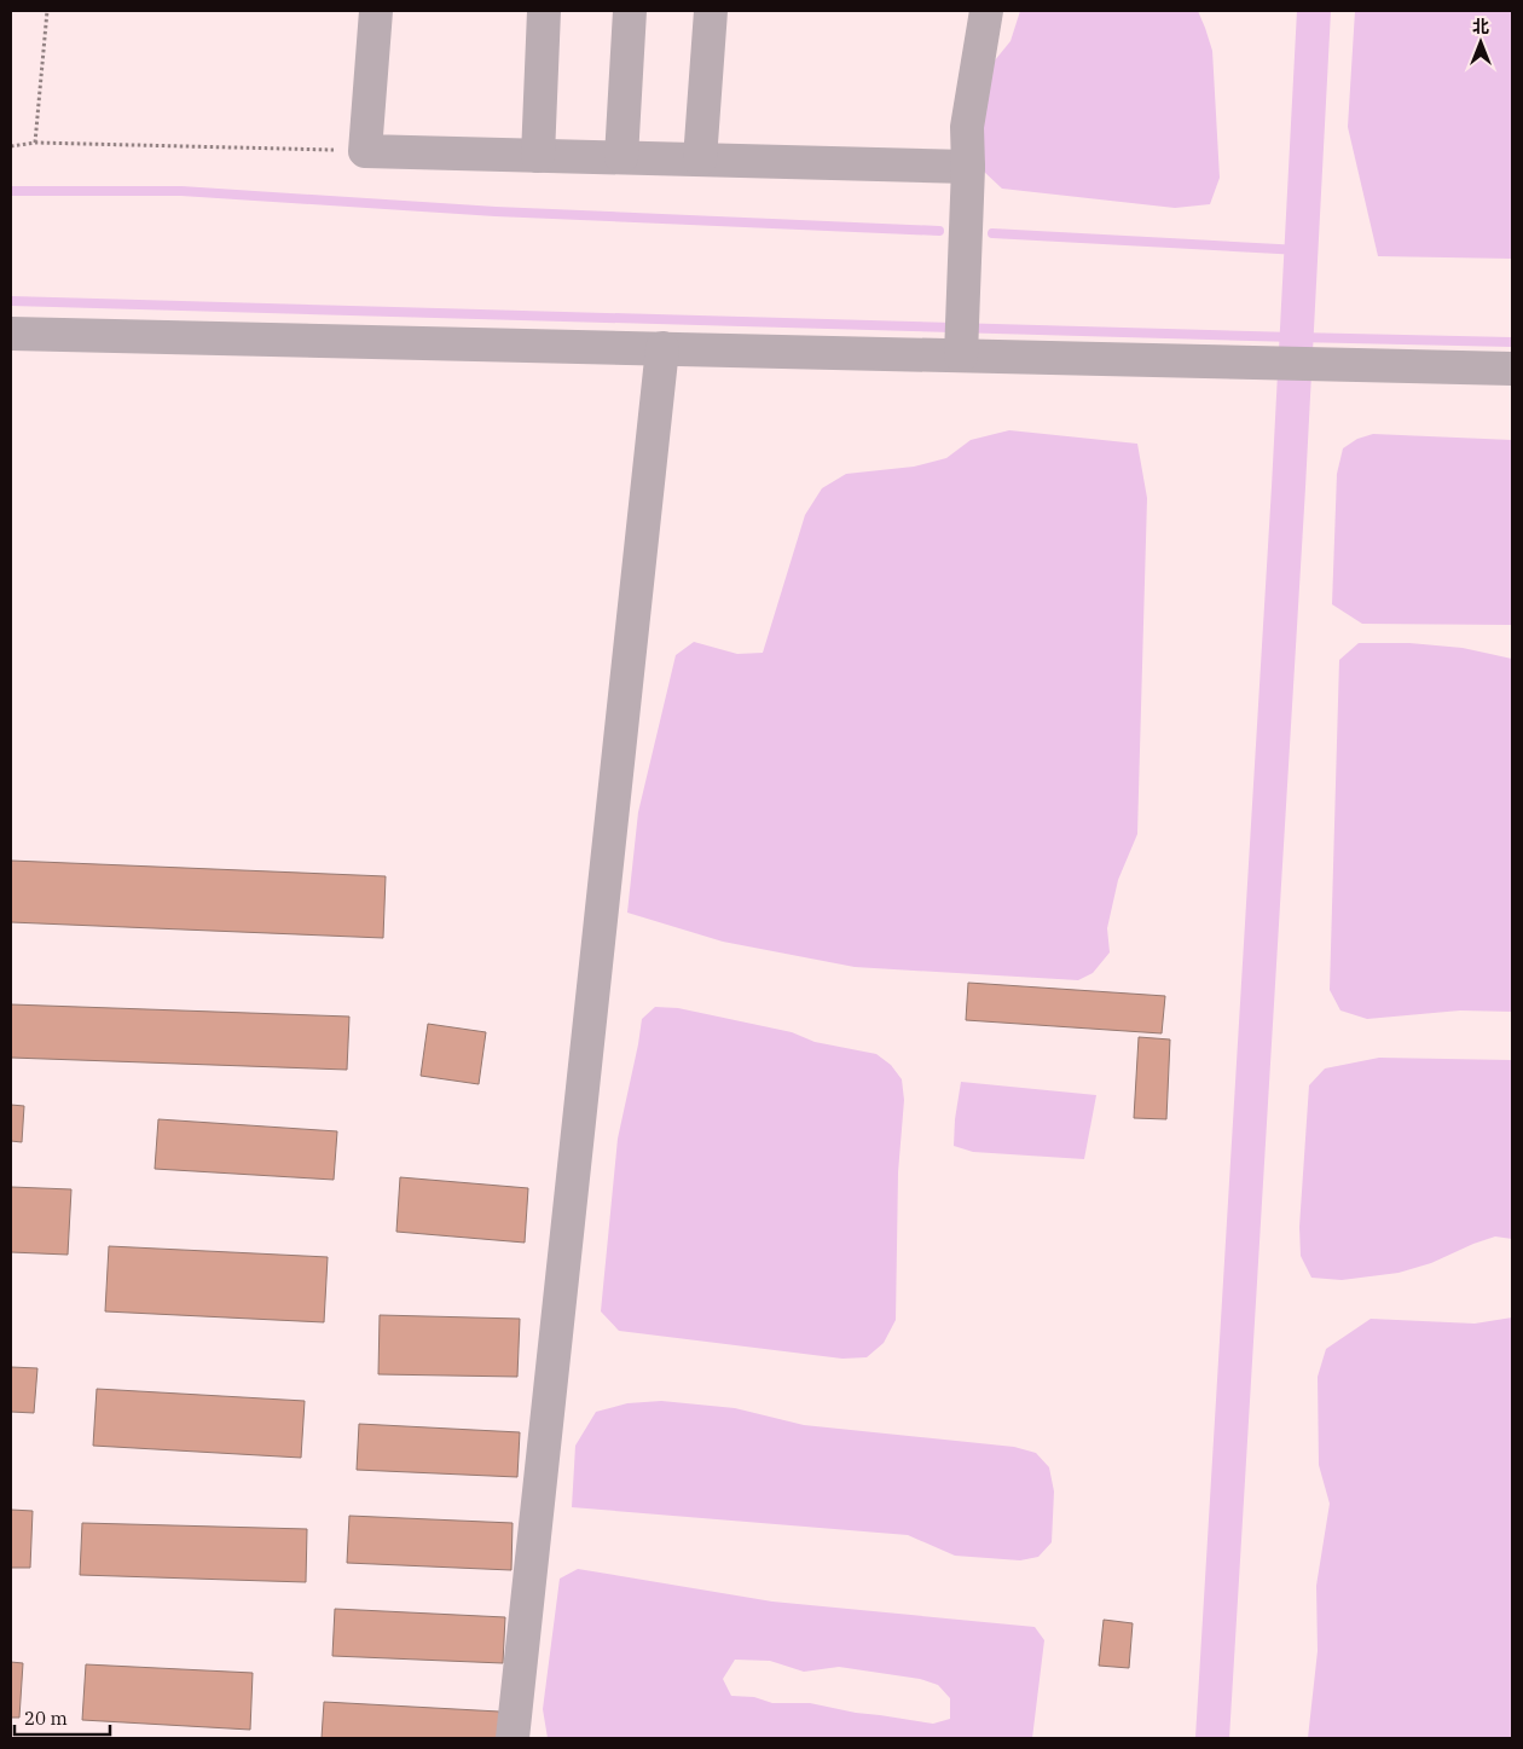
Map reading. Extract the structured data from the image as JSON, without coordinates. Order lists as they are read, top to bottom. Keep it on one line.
{"scale_bar":"20 m","north":"top"}
